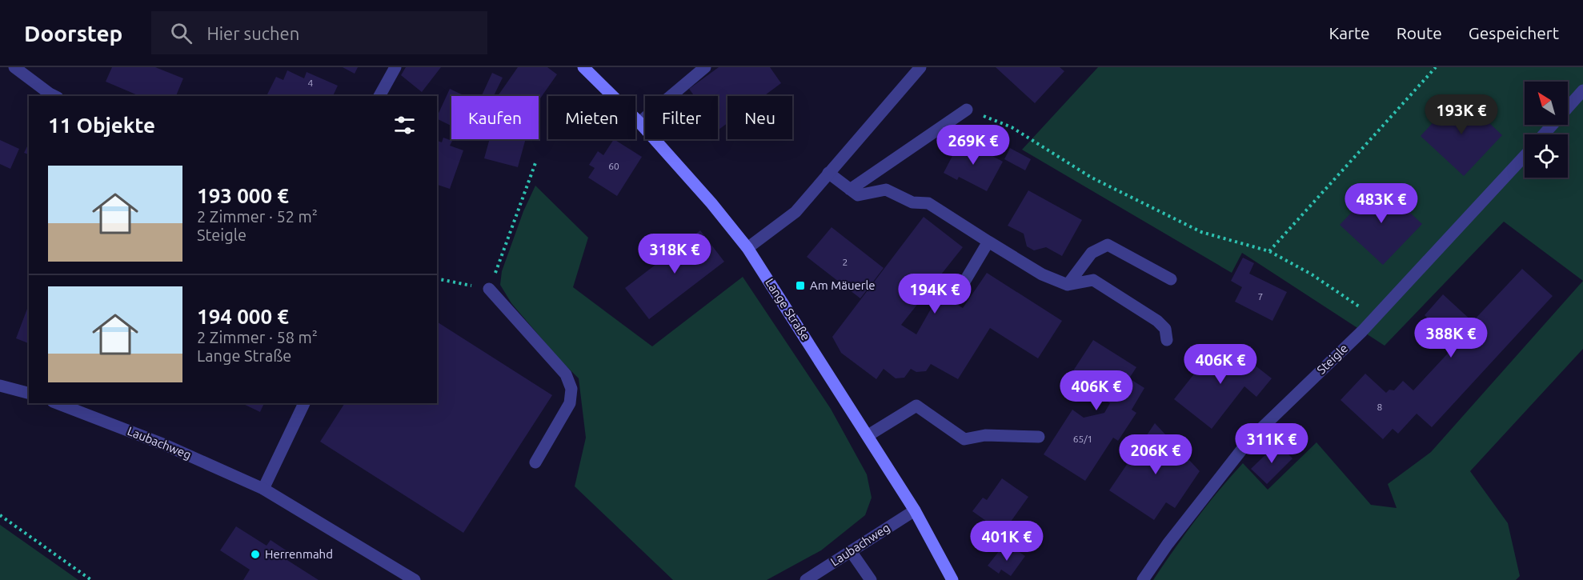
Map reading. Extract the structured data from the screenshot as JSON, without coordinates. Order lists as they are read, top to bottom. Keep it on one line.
{"streets":{"street":["Lange Straße","Steigle","Laubachweg"]},"crossings":[["Lange Straße","Laubachweg"]],"places":{"transit":["Am Mäuerle"],"other":["Herrenmahd"]},"house_numbers":["4","60","2","7","8","65/1"],"north":"top left","page":{"header":"Doorstep","search":"Hier suchen","nav":["Karte","Route","Gespeichert"],"price":["193K €","269K €","483K €","318K €","194K €","388K €","406K €","406K €","311K €","206K €","401K €"],"chip":["Kaufen","Mieten","Filter","Neu"],"heading":"11 Objekte","list":[{"name":"193 000 €","note":"2 Zimmer · 52 m² · Steigle"},{"name":"194 000 €","note":"2 Zimmer · 58 m² · Lange Straße"}]}}
